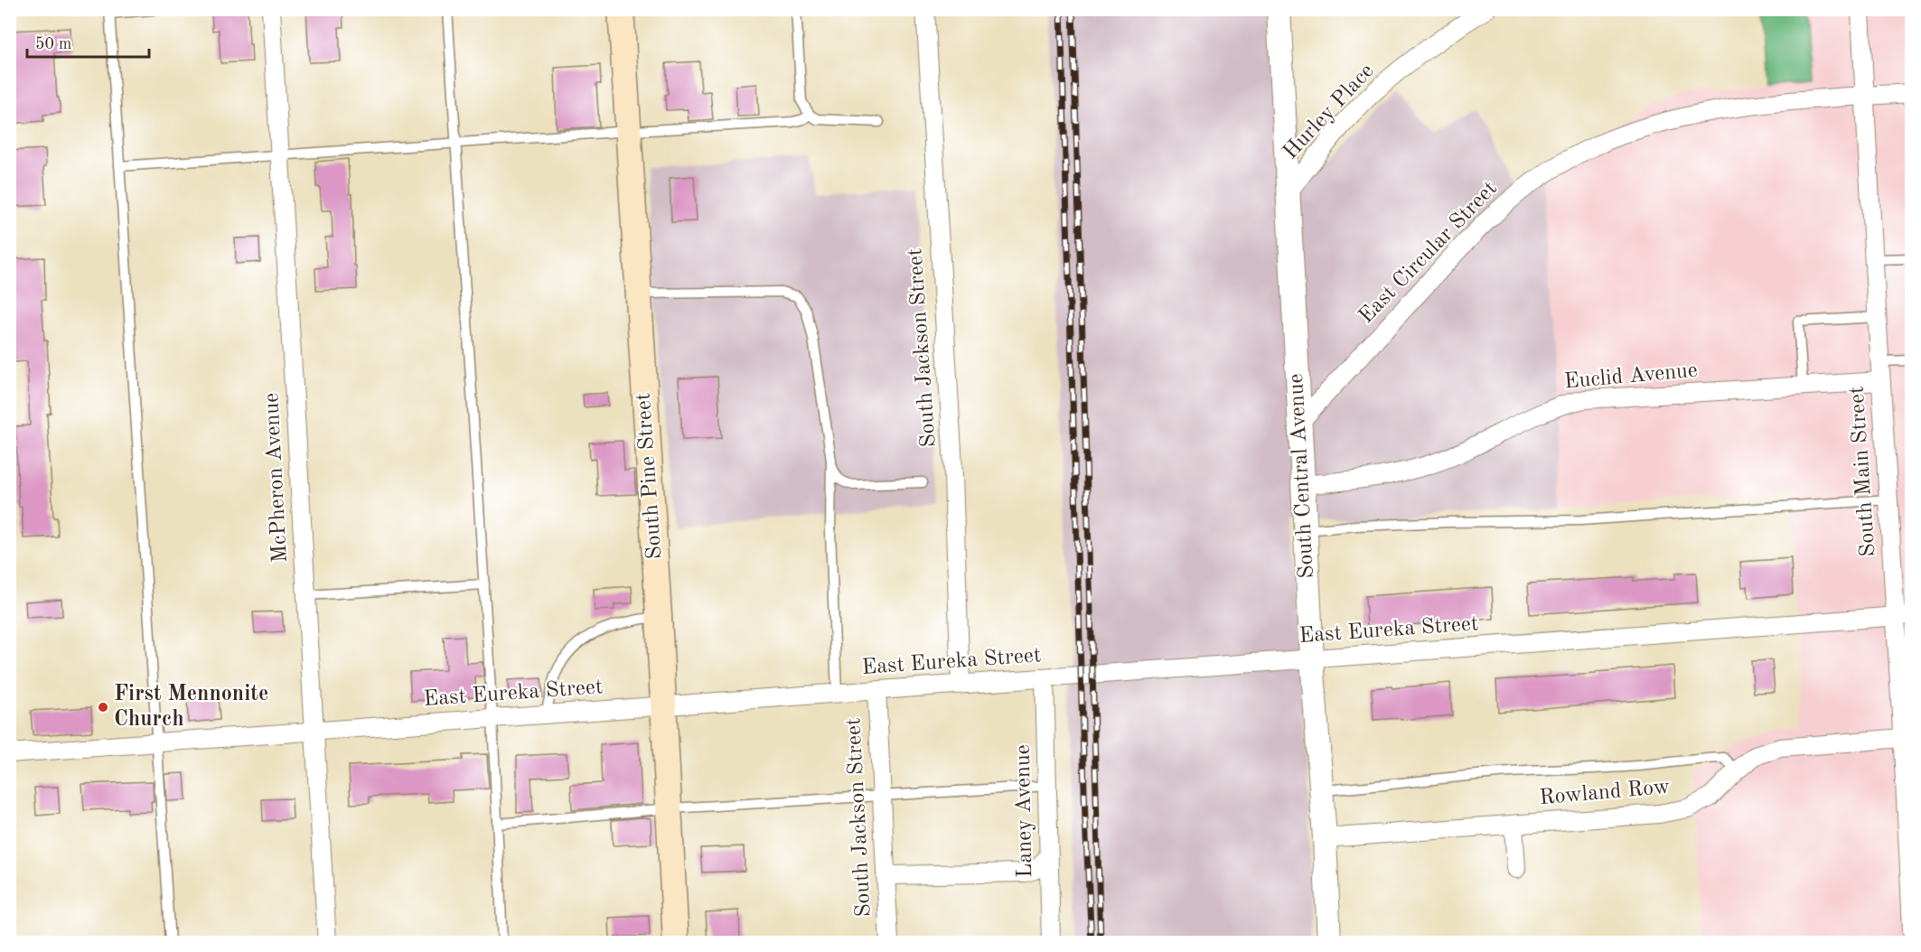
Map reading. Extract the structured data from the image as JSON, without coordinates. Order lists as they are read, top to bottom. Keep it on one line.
{"streets":{"main road":["South Pine Street"],"street":["Hurley Place","East Circular Street","South Jackson Street","Euclid Avenue","South Main Street","South Central Avenue","McPheron Avenue","East Eureka Street","Rowland Row","Laney Avenue"]},"crossings":[["Hurley Place","South Central Avenue"],["East Circular Street","South Main Street"],["East Circular Street","South Central Avenue"],["South Jackson Street","East Eureka Street"],["Euclid Avenue","South Main Street"],["Euclid Avenue","South Central Avenue"],["South Main Street","East Eureka Street"],["South Main Street","Rowland Row"],["South Pine Street","East Eureka Street"],["South Central Avenue","East Eureka Street"],["South Central Avenue","Rowland Row"],["McPheron Avenue","East Eureka Street"],["East Eureka Street","Laney Avenue"]],"places":["First Mennonite Church"],"scale_bar":"50 m"}
